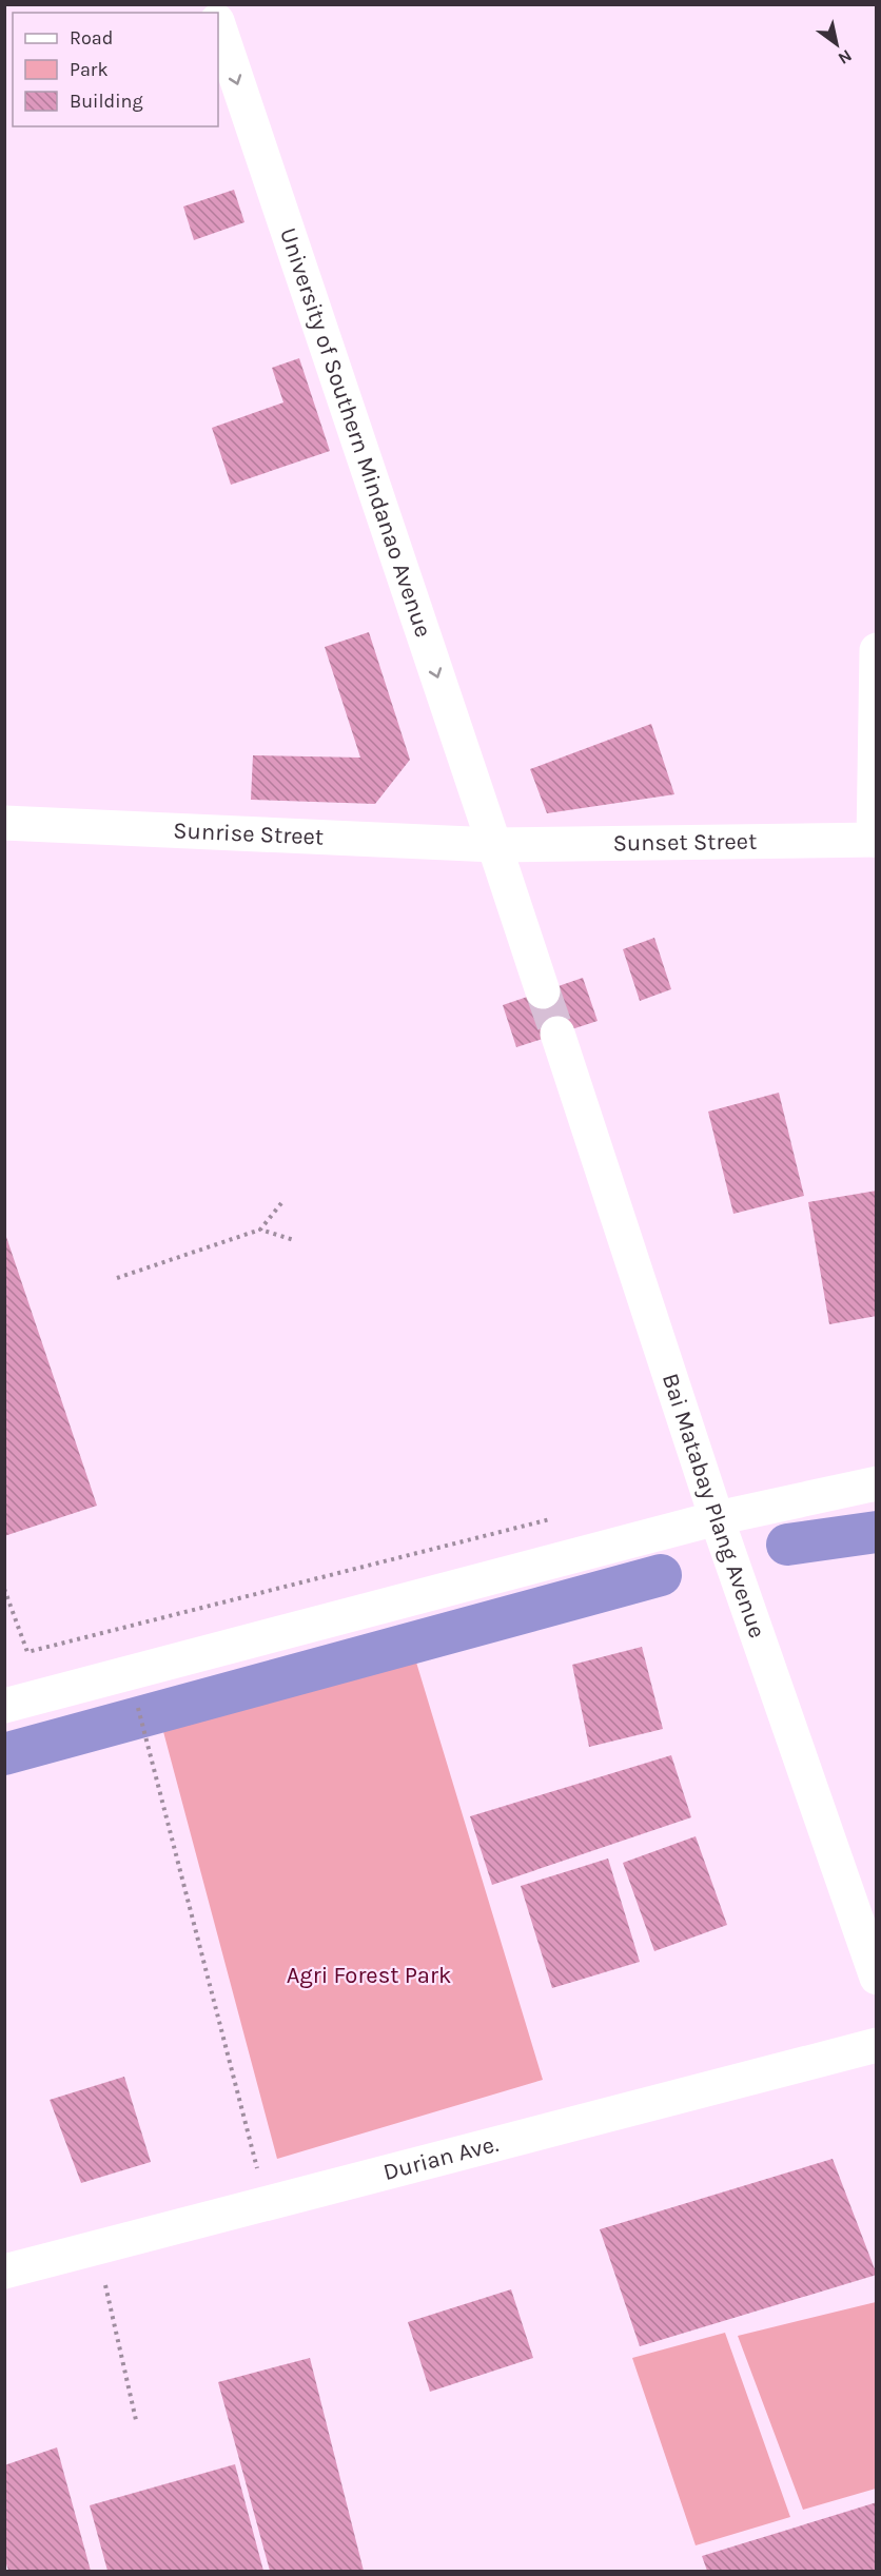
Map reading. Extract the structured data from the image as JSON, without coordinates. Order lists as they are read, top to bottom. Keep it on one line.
{"streets":{"street":["University of Southern Mindanao Avenue","Sunrise Street","Sunset Street","Bai Matabay Plang Avenue","Durian Ave."]},"crossings":[["University of Southern Mindanao Avenue","Sunrise Street"],["University of Southern Mindanao Avenue","Sunset Street"],["Sunrise Street","Sunset Street"]],"one_way":["University of Southern Mindanao Avenue"],"parks":["Agri Forest Park"],"legend":["Road","Park","Building"],"north":"bottom right"}
